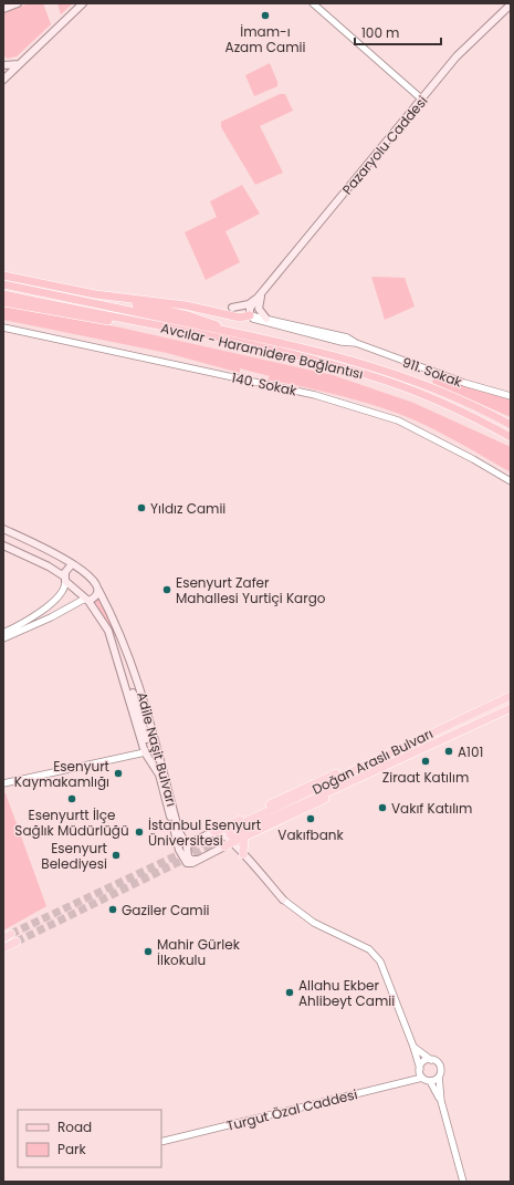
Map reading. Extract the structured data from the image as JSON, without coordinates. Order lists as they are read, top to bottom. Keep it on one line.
{"streets":{"highway":["Avcılar - Haramidere Bağlantısı"],"main road":["Pazaryolu Caddesi","Adile Naşit Bulvarı","Doğan Araslı Bulvarı"],"street":["911. Sokak","140. Sokak","Turgut Özal Caddesi"]},"places":["İmam-ı Azam Camii","Yıldız Camii","Esenyurt Zafer Mahallesi Yurtiçi Kargo","A101","Ziraat Katılım","Esenyurt Kaymakamlığı","Esenyurtt İlçe Sağlık Müdürlüğü","Vakıf Katılım","Vakıfbank","İstanbul Esenyurt Üniversitesi","Esenyurt Belediyesi","Gaziler Camii","Mahir Gürlek İlkokulu","Allahu Ekber Ahlibeyt Camii"],"legend":["Road","Park"],"scale_bar":"100 m"}
